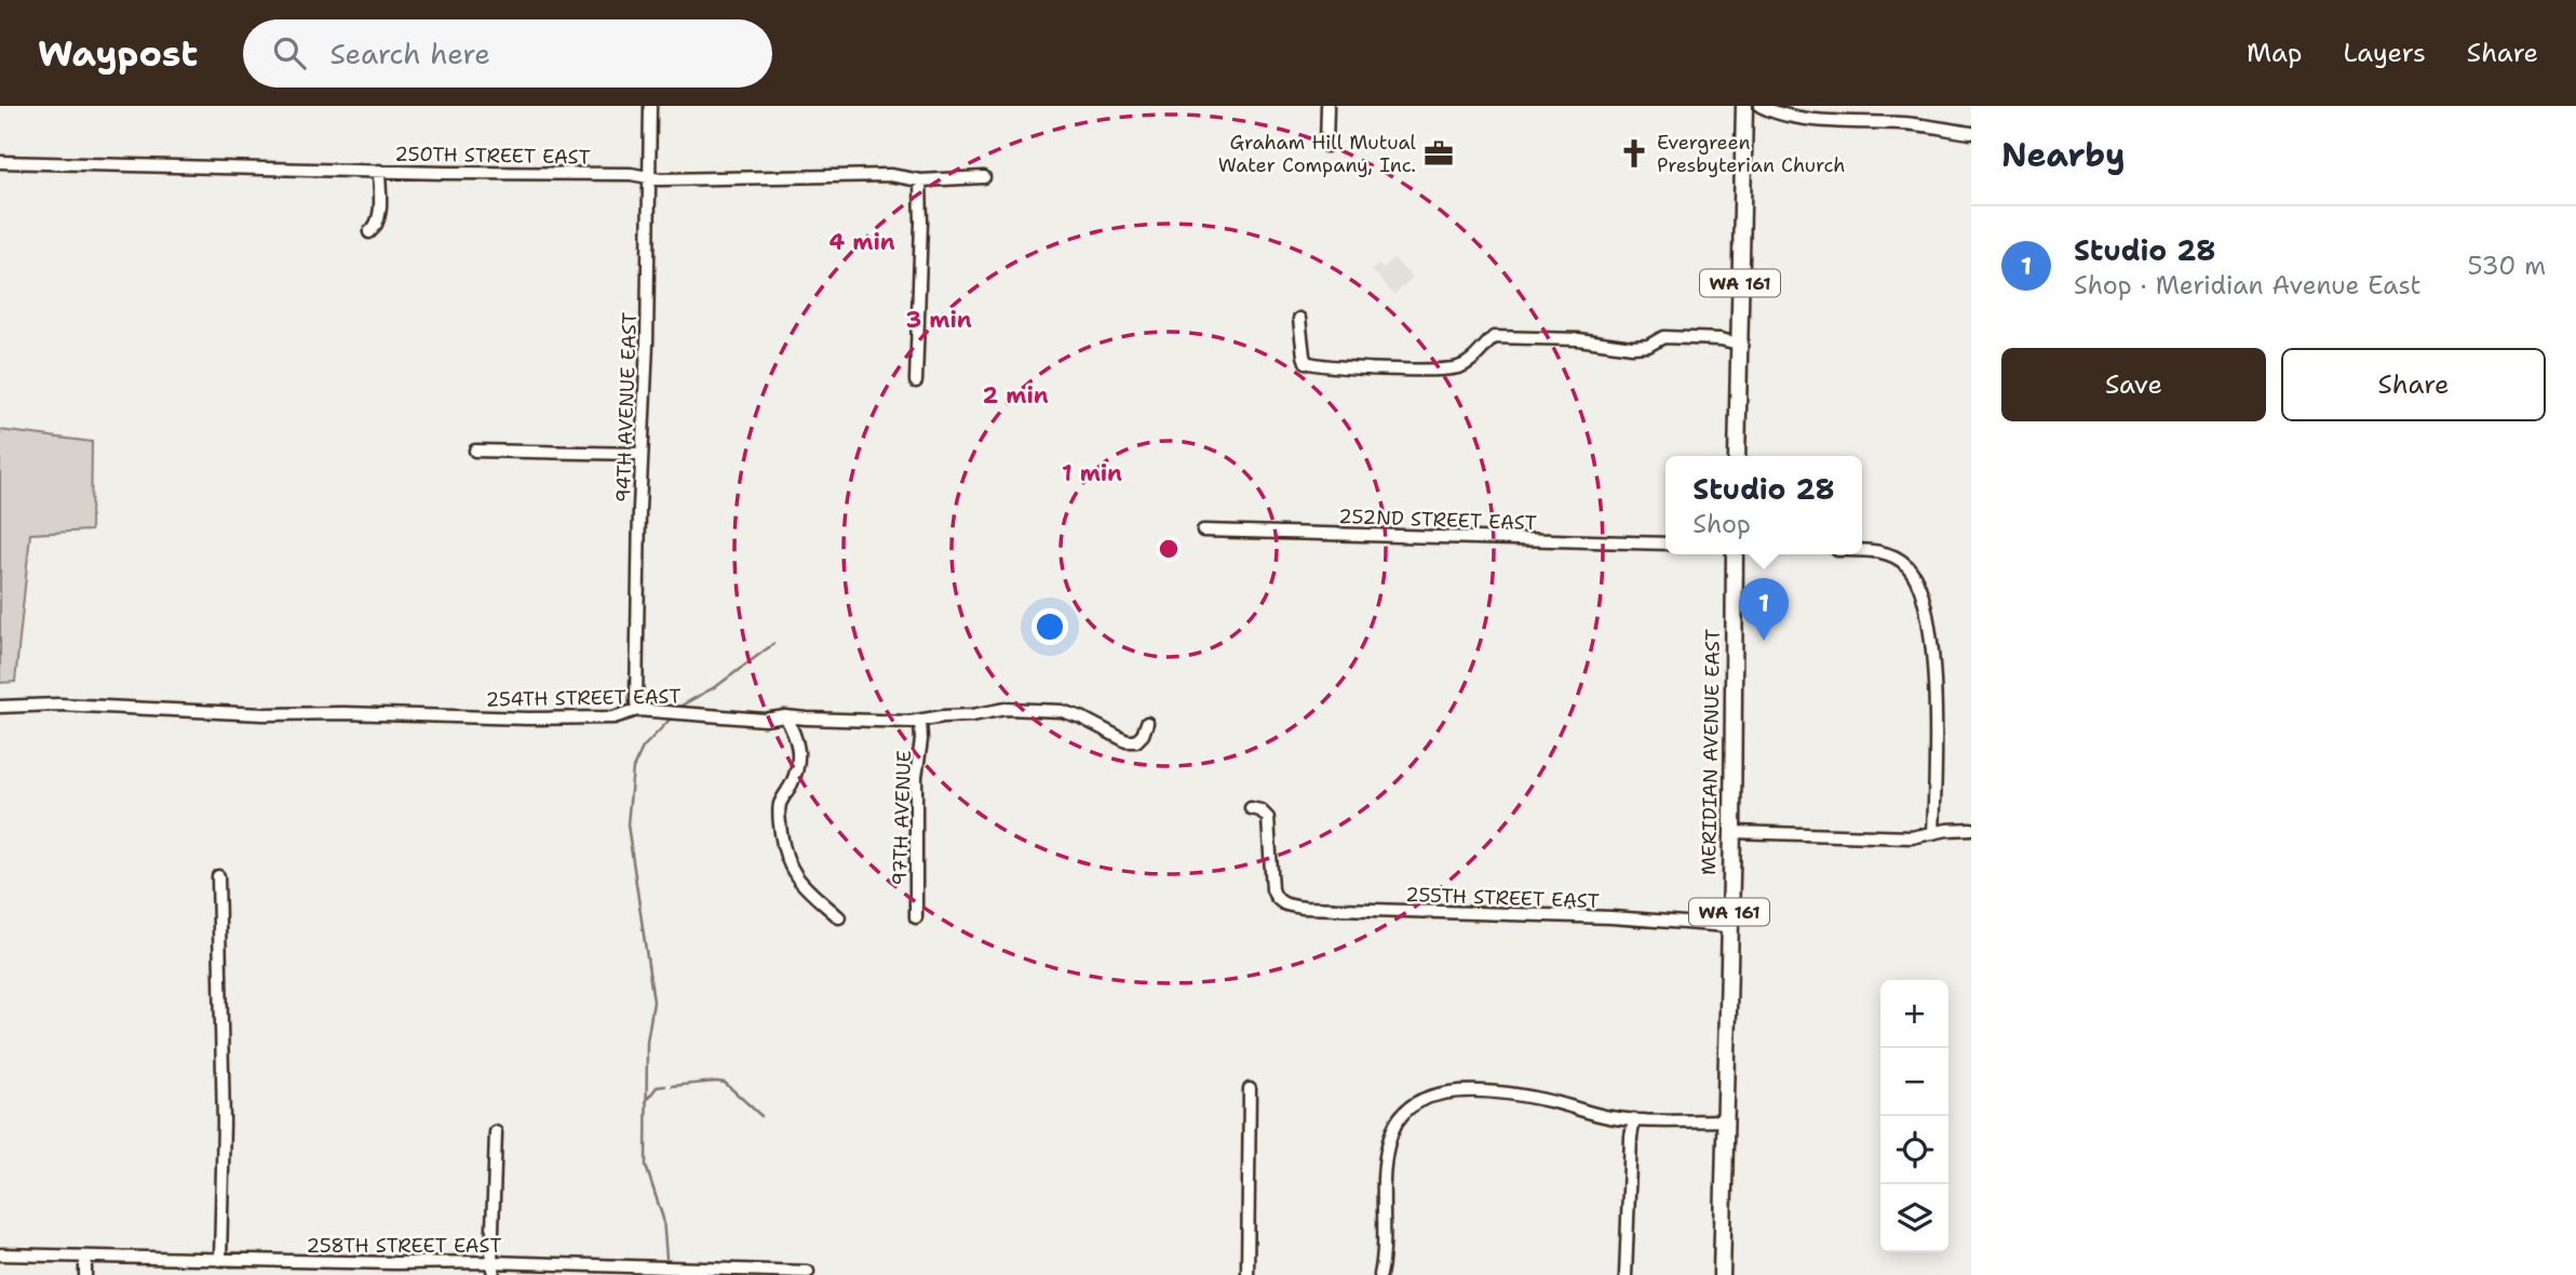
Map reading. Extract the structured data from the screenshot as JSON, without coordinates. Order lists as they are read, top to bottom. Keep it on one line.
{"streets":{"main road":["WA 161","MERIDIAN AVENUE EAST"],"street":["250TH STREET EAST","94TH AVENUE EAST","252ND STREET EAST","254TH STREET EAST","97TH AVENUE","255TH STREET EAST","258TH STREET EAST"]},"crossings":[["250TH STREET EAST","94TH AVENUE EAST"],["94TH AVENUE EAST","254TH STREET EAST"],["254TH STREET EAST","97TH AVENUE"],["MERIDIAN AVENUE EAST","255TH STREET EAST"]],"places":{"office":["Graham Hill Mutual Water Company, Inc."],"church":["Evergreen Presbyterian Church"]},"page":{"header":"Waypost","search":"Search here","nav":["Map","Layers","Share"],"heading":"Nearby","list":[{"mark":"1","name":"Studio 28","note":"Shop · Meridian Avenue East","value":"530 m"}],"buttons":["Save","Share"],"popup":["Studio 28","Shop"],"pins":"1","map_buttons":["+","−"]},"rings":["4 min","3 min","2 min","1 min"]}
